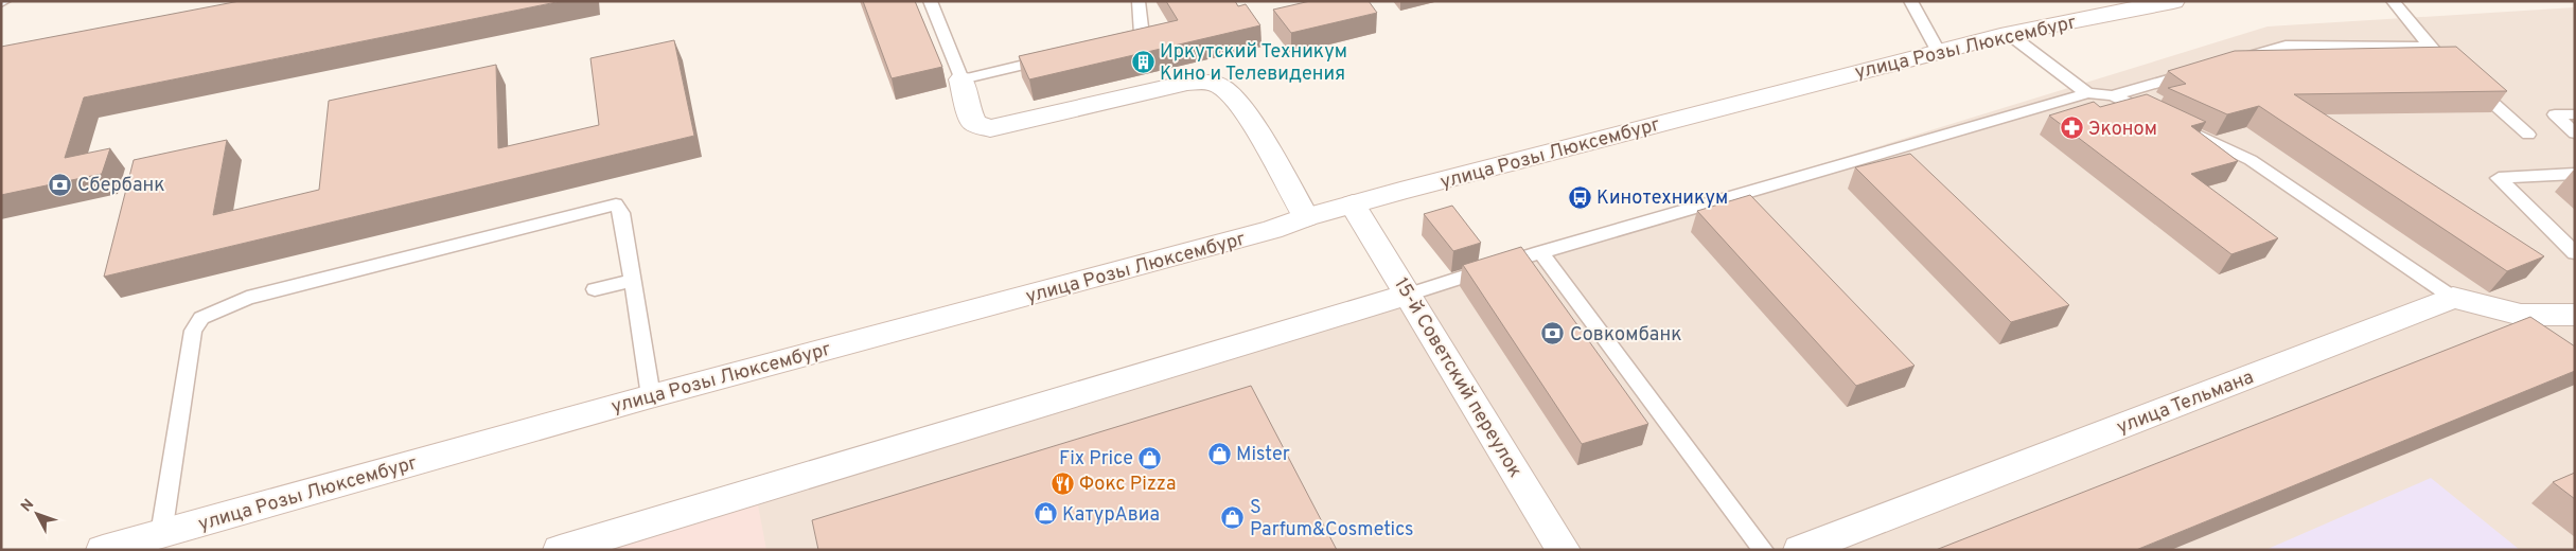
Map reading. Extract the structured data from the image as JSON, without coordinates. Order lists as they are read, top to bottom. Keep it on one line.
{"streets":{"street":["улица Розы Люксембург","15-й Советский переулок","улица Тельмана"]},"crossings":[["улица Розы Люксембург","15-й Советский переулок"]],"places":{"building":["Иркутский Техникум Кино и Телевидения"],"pharmacy":["Эконом"],"bank":["Сбербанк","Совкомбанк"],"bus stop":["Кинотехникум"],"shop":["Mister","Fix Price","КатурАвиа","S Parfum&Cosmetics"],"restaurant":["Фокс Pizza"]},"north":"top left"}
